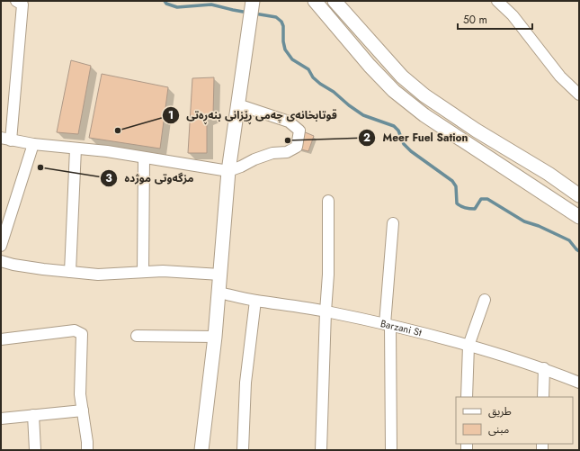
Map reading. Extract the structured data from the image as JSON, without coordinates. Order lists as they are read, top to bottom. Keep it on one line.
{"streets":{"street":["Barzani St"]},"places":["قوتابخانەی چەمی ڕێزانی بنەڕەتی","Meer Fuel Sation","مزگەوتی موژدە"],"legend":["طريق","مبنى"],"scale_bar":"50 m"}
